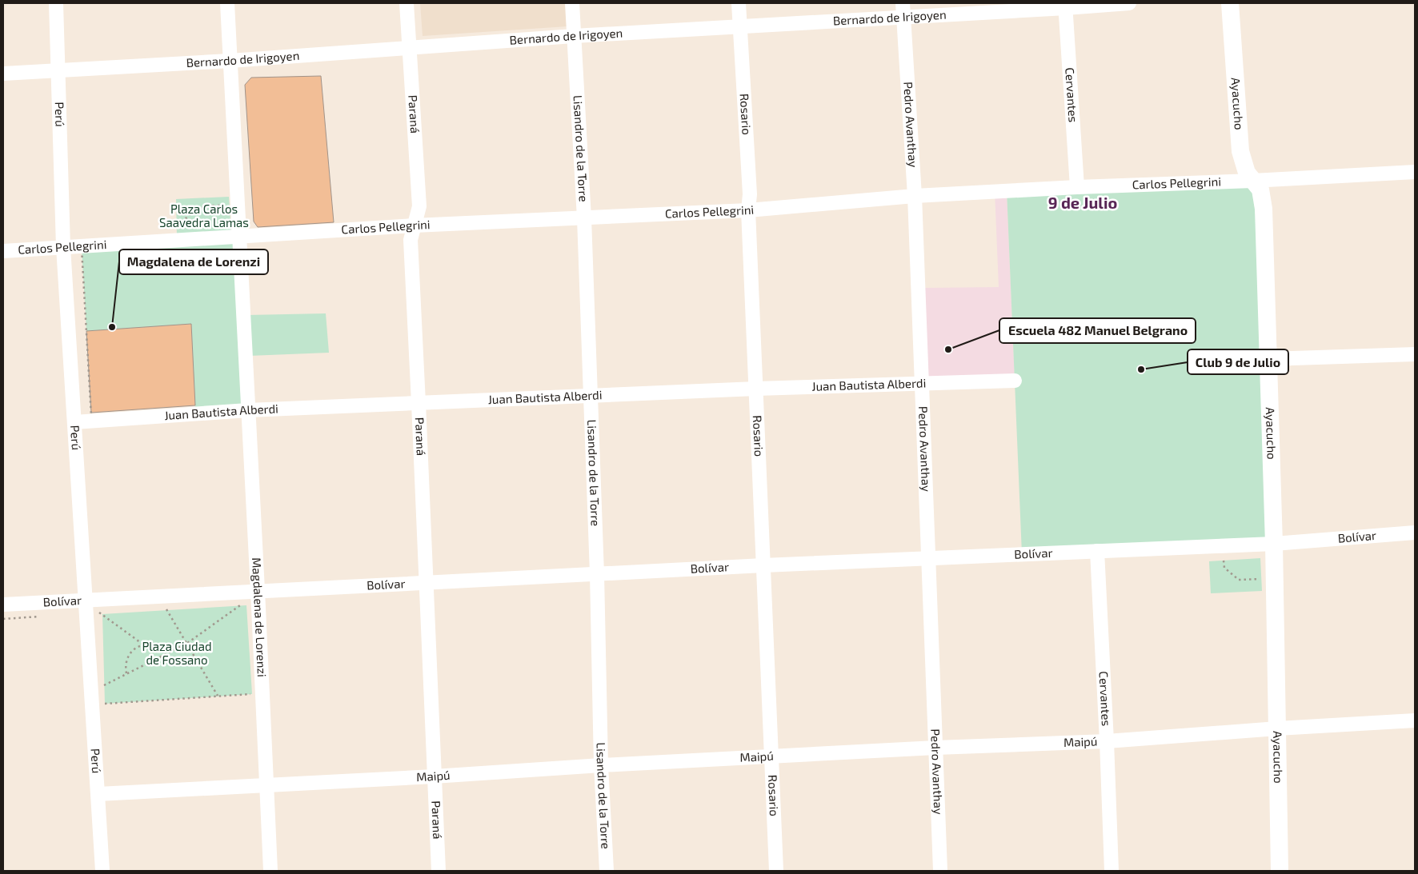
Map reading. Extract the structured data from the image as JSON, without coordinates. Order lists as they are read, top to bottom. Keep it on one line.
{"streets":{"street":["Bernardo de Irigoyen","Cervantes","Ayacucho","Perú","Rosario","Paraná","Pedro Avanthay","Lisandro de la Torre","Carlos Pellegrini","Juan Bautista Alberdi","Bolívar","Magdalena de Lorenzi","Maipú"]},"crossings":[["Bernardo de Irigoyen","Cervantes"],["Bernardo de Irigoyen","Perú"],["Bernardo de Irigoyen","Rosario"],["Bernardo de Irigoyen","Paraná"],["Bernardo de Irigoyen","Pedro Avanthay"],["Bernardo de Irigoyen","Lisandro de la Torre"],["Bernardo de Irigoyen","Magdalena de Lorenzi"],["Cervantes","Carlos Pellegrini"],["Cervantes","Bolívar"],["Cervantes","Maipú"],["Ayacucho","Carlos Pellegrini"],["Ayacucho","Bolívar"],["Ayacucho","Maipú"],["Perú","Carlos Pellegrini"],["Perú","Juan Bautista Alberdi"],["Perú","Bolívar"],["Perú","Maipú"],["Rosario","Carlos Pellegrini"],["Rosario","Juan Bautista Alberdi"],["Rosario","Bolívar"],["Rosario","Maipú"],["Paraná","Carlos Pellegrini"],["Paraná","Juan Bautista Alberdi"],["Paraná","Bolívar"],["Paraná","Maipú"],["Pedro Avanthay","Carlos Pellegrini"],["Pedro Avanthay","Juan Bautista Alberdi"],["Pedro Avanthay","Bolívar"],["Pedro Avanthay","Maipú"],["Lisandro de la Torre","Carlos Pellegrini"],["Lisandro de la Torre","Juan Bautista Alberdi"],["Lisandro de la Torre","Bolívar"],["Lisandro de la Torre","Maipú"],["Carlos Pellegrini","Magdalena de Lorenzi"],["Juan Bautista Alberdi","Magdalena de Lorenzi"],["Bolívar","Magdalena de Lorenzi"],["Magdalena de Lorenzi","Maipú"]],"districts":["9 de Julio"],"parks":["Plaza Carlos Saavedra Lamas","Plaza Ciudad de Fossano"],"places":["Magdalena de Lorenzi","Escuela 482 Manuel Belgrano","Club 9 de Julio"]}
